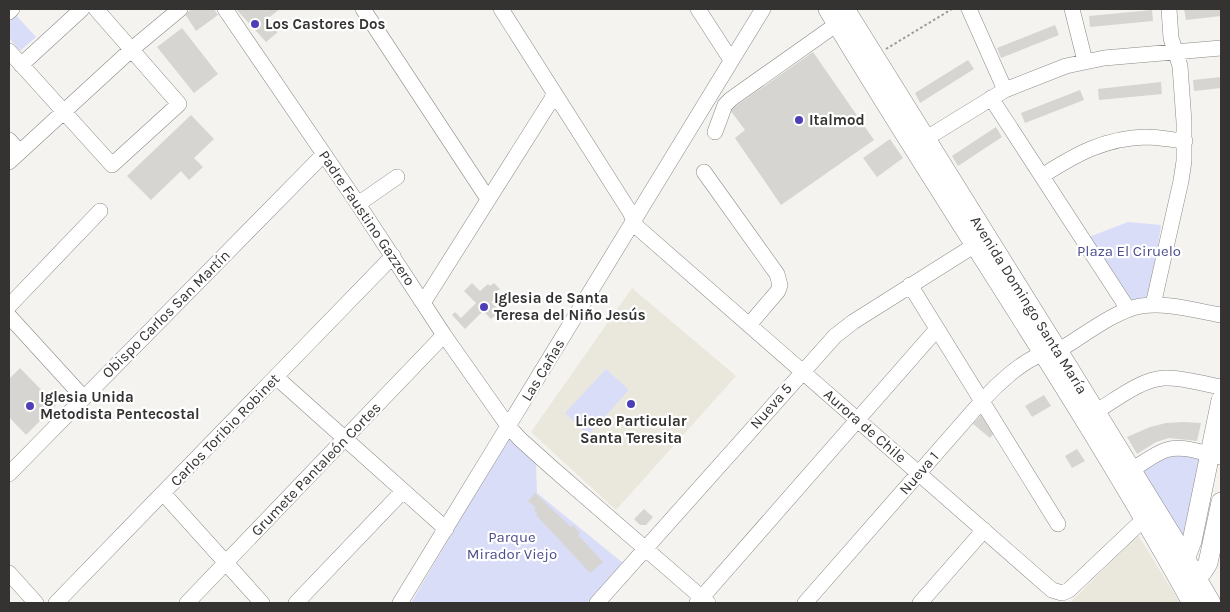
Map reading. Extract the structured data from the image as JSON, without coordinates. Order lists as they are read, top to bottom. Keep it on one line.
{"streets":{"main road":["Avenida Domingo Santa María"],"street":["Padre Faustino Gazzero","Obispo Carlos San Martín","Las Cañas","Nueva 5","Aurora de Chile","Carlos Toribio Robinet","Grumete Pantaleón Cortes","Nueva 1"]},"crossings":[["Padre Faustino Gazzero","Obispo Carlos San Martín"],["Padre Faustino Gazzero","Las Cañas"],["Padre Faustino Gazzero","Nueva 5"],["Padre Faustino Gazzero","Carlos Toribio Robinet"],["Padre Faustino Gazzero","Grumete Pantaleón Cortes"],["Avenida Domingo Santa María","Nueva 5"],["Avenida Domingo Santa María","Aurora de Chile"],["Avenida Domingo Santa María","Nueva 1"],["Las Cañas","Aurora de Chile"],["Nueva 5","Aurora de Chile"],["Aurora de Chile","Nueva 1"]],"parks":["Plaza El Ciruelo","Parque Mirador Viejo"],"places":["Los Castores Dos","Italmod","Iglesia de Santa Teresa del Niño Jesús","Liceo Particular Santa Teresita","Iglesia Unida Metodista Pentecostal"]}
